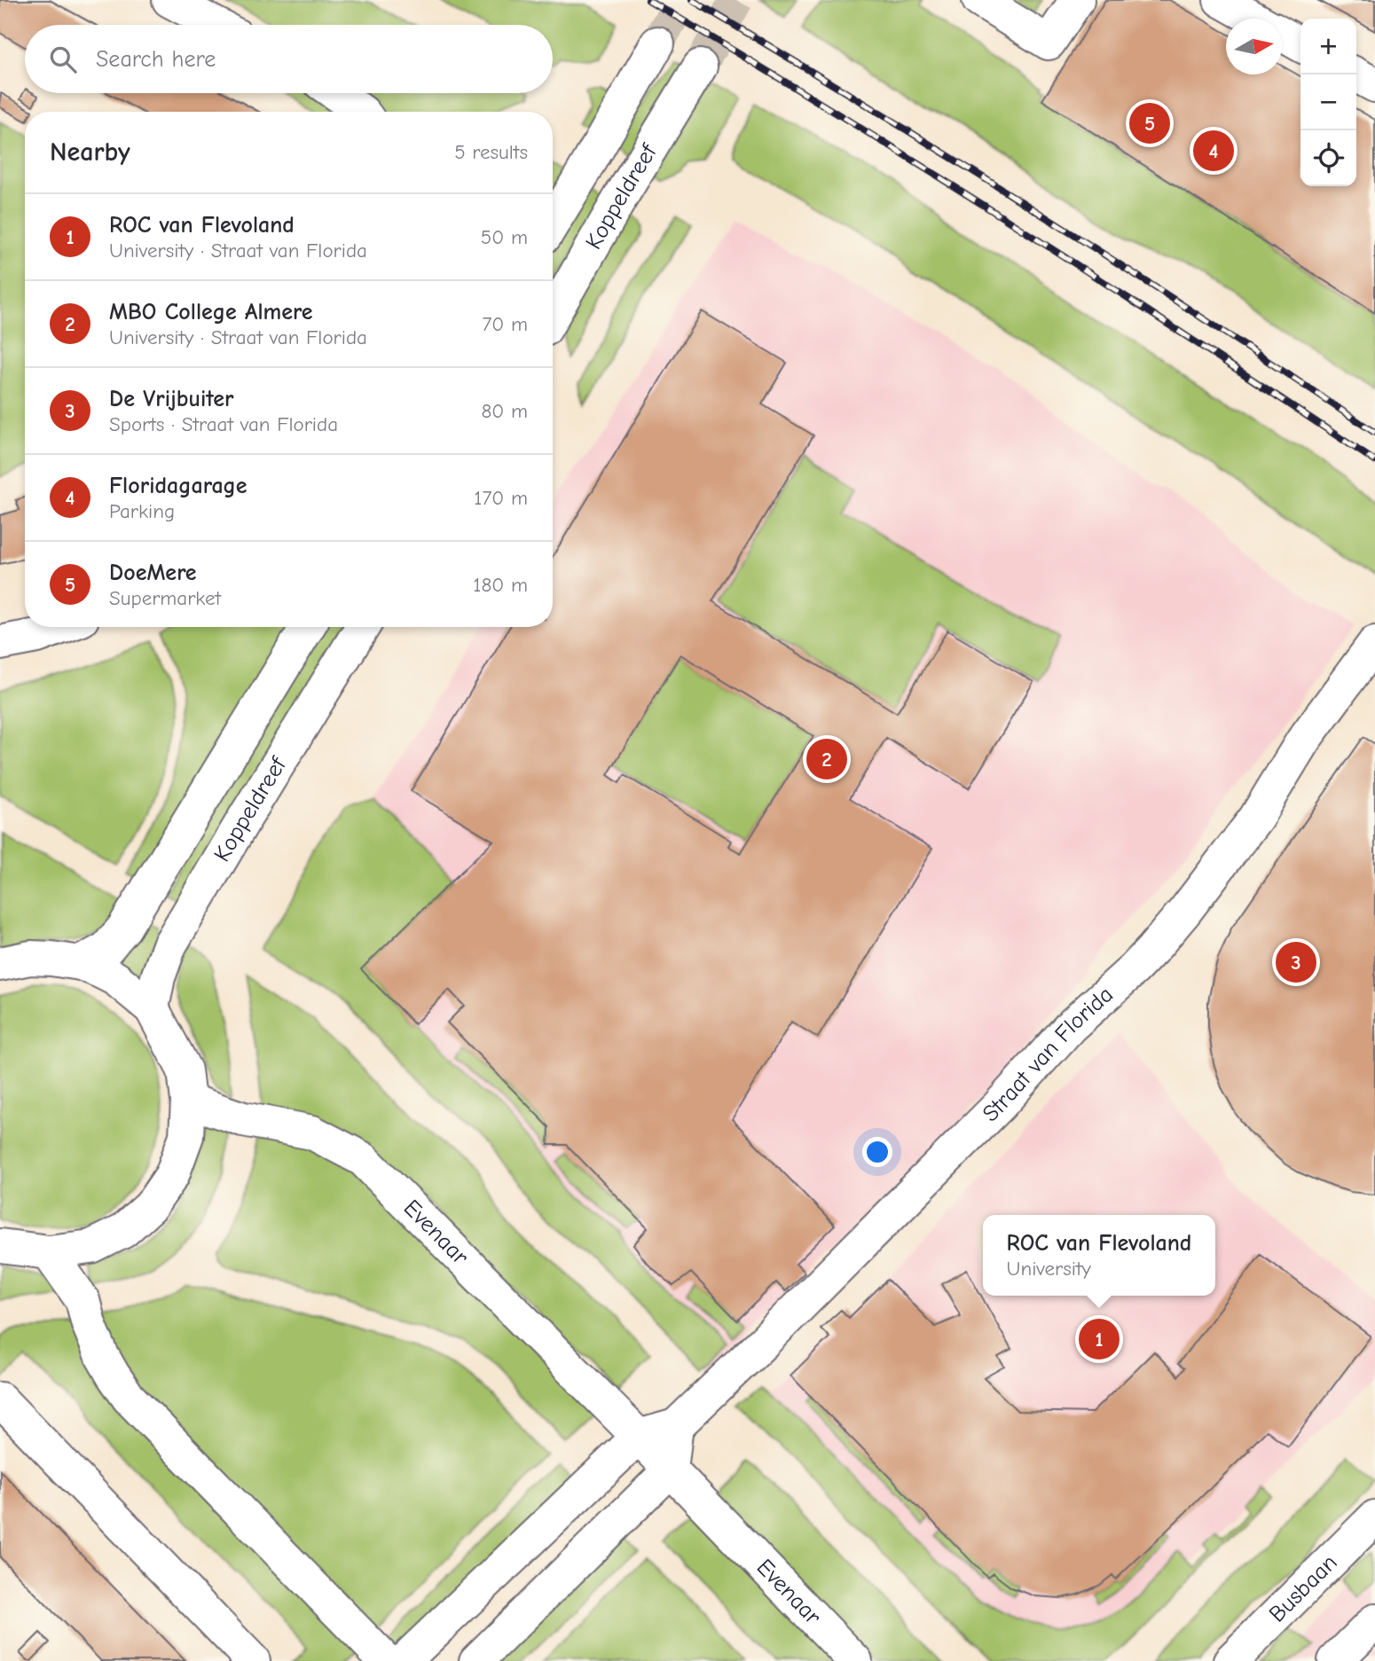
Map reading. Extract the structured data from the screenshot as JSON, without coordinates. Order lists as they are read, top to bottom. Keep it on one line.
{"streets":{"main road":["Koppeldreef","Straat van Florida","Evenaar","Busbaan"]},"crossings":[["Straat van Florida","Evenaar"]],"north":"right","page":{"map_buttons":["+","−"],"search":"Search here","pins":["5","4","2","3","1"],"heading":["Nearby","5 results"],"list":[{"mark":"1","name":"ROC van Flevoland","note":"University · Straat van Florida","value":"50 m"},{"mark":"2","name":"MBO College Almere","note":"University · Straat van Florida","value":"70 m"},{"mark":"3","name":"De Vrijbuiter","note":"Sports · Straat van Florida","value":"80 m"},{"mark":"4","name":"Floridagarage","note":"Parking","value":"170 m"},{"mark":"5","name":"DoeMere","note":"Supermarket","value":"180 m"}],"popup":["ROC van Flevoland","University"]}}
